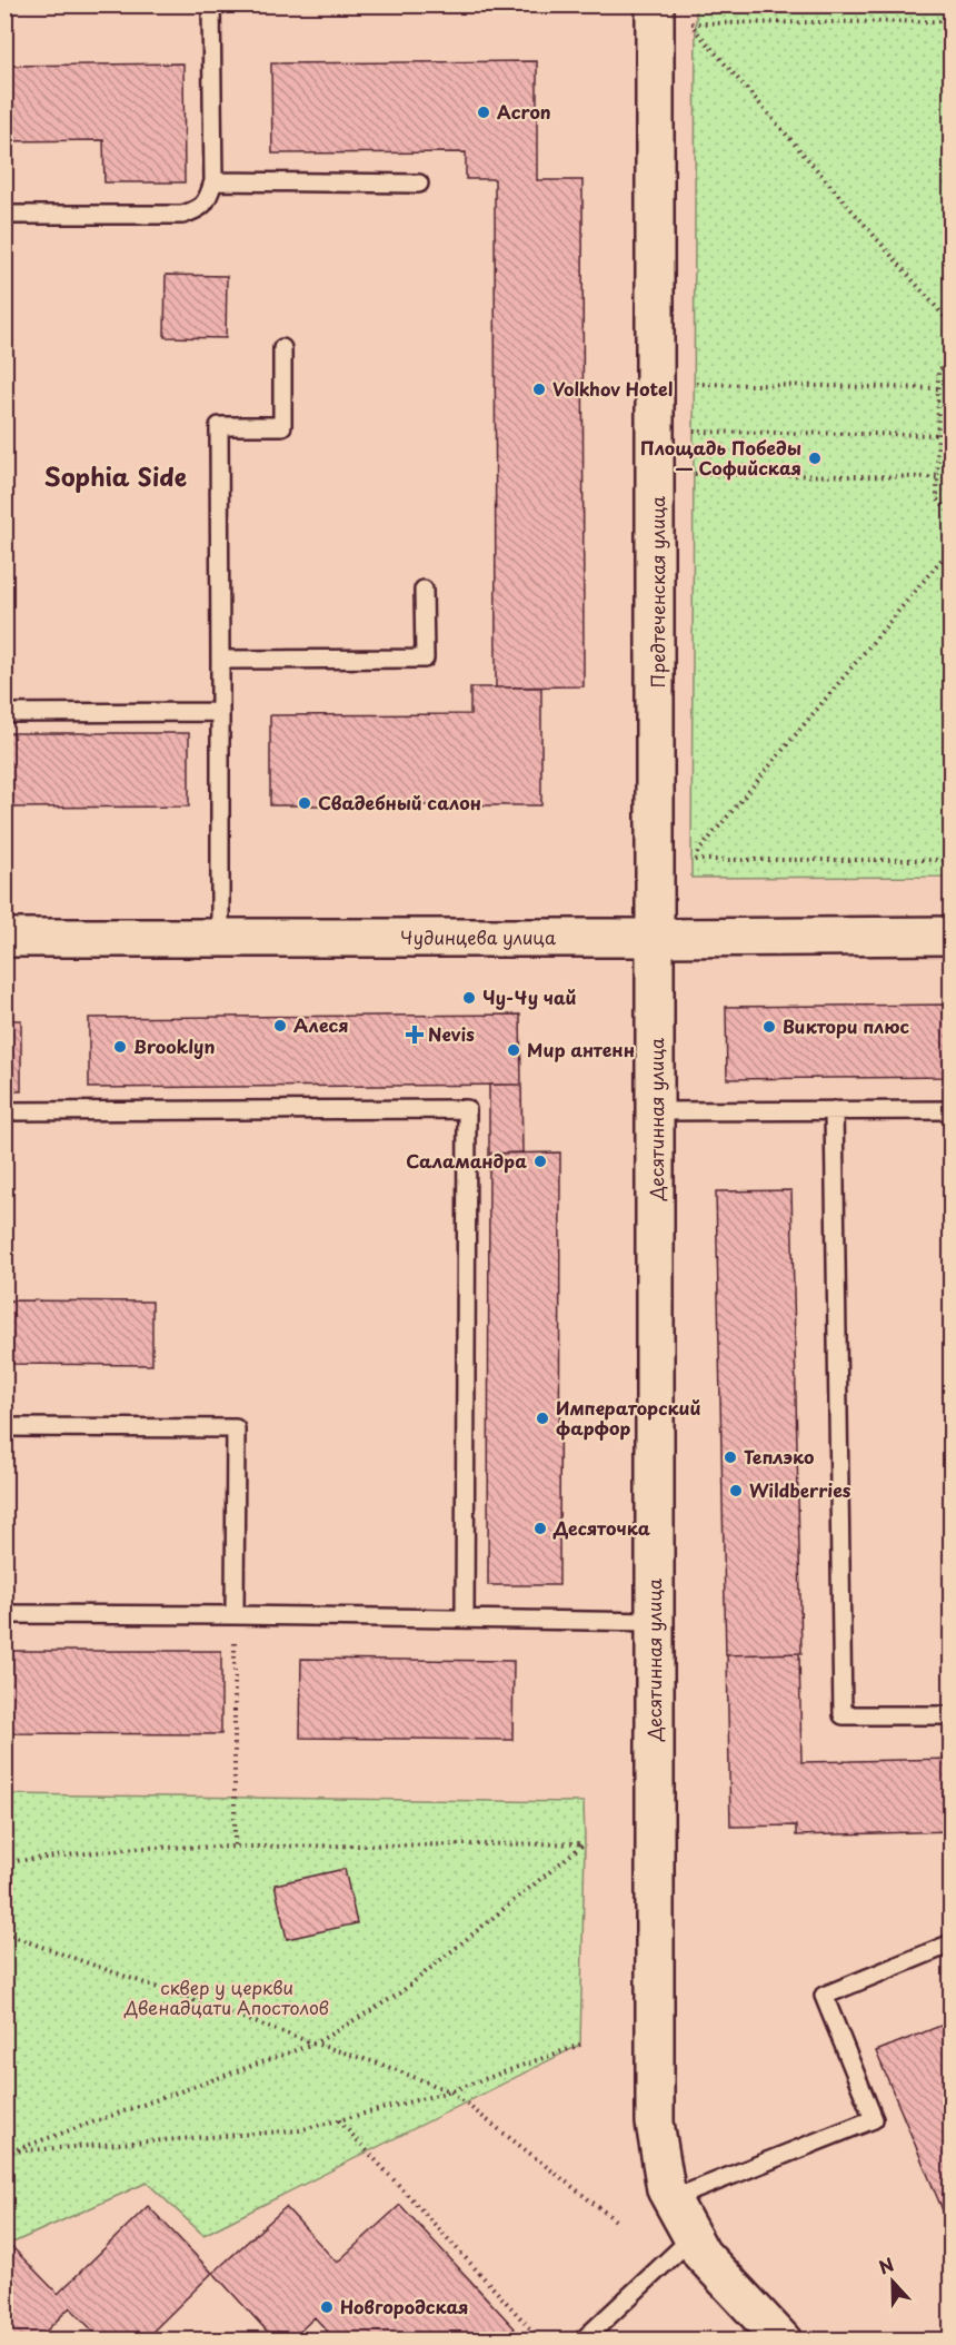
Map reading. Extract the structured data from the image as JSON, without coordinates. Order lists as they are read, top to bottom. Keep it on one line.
{"streets":{"street":["Предтеченская улица","Чудинцева улица","Десятинная улица"]},"crossings":[["Предтеченская улица","Чудинцева улица"],["Предтеченская улица","Десятинная улица"],["Чудинцева улица","Десятинная улица"]],"districts":["Sophia Side"],"parks":["сквер у церкви Двенадцати Апостолов"],"places":{"other":["Acron","Volkhov Hotel","Площадь Победы — Софийская","Свадебный салон","Чу-Чу чай","Алеся","Виктори плюс","Brooklyn","Мир антенн","Саламандра","Императорский фарфор","Теплэко","Wildberries","Десяточка","Новгородская"],"health":["Nevis"]},"north":"top"}
